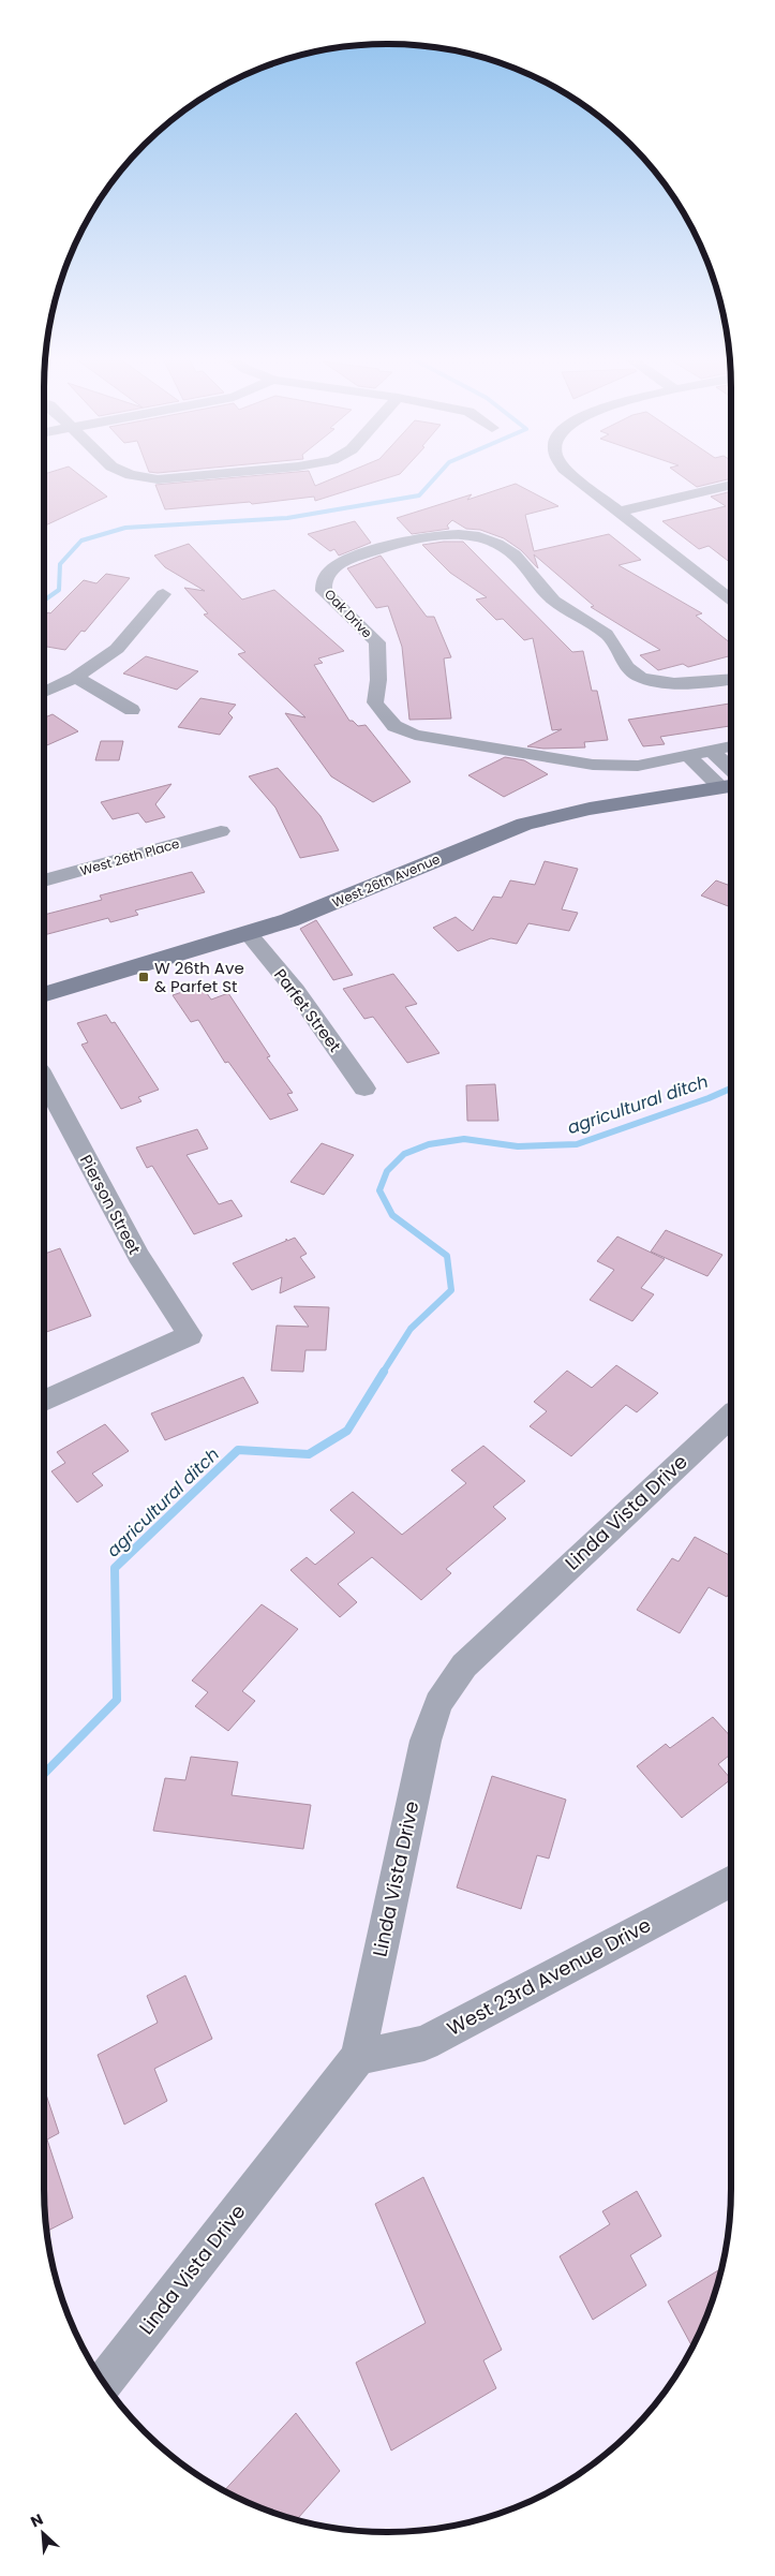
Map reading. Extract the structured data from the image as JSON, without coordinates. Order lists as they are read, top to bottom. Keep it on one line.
{"streets":{"street":["Oak Drive","West 26th Place","West 26th Avenue","Parfet Street","Pierson Street","Linda Vista Drive","West 23rd Avenue Drive"]},"crossings":[["West 26th Avenue","Parfet Street"],["Linda Vista Drive","West 23rd Avenue Drive"]],"water":["agricultural ditch"],"places":{"transit":["W 26th Ave & Parfet St"]},"north":"top left"}
